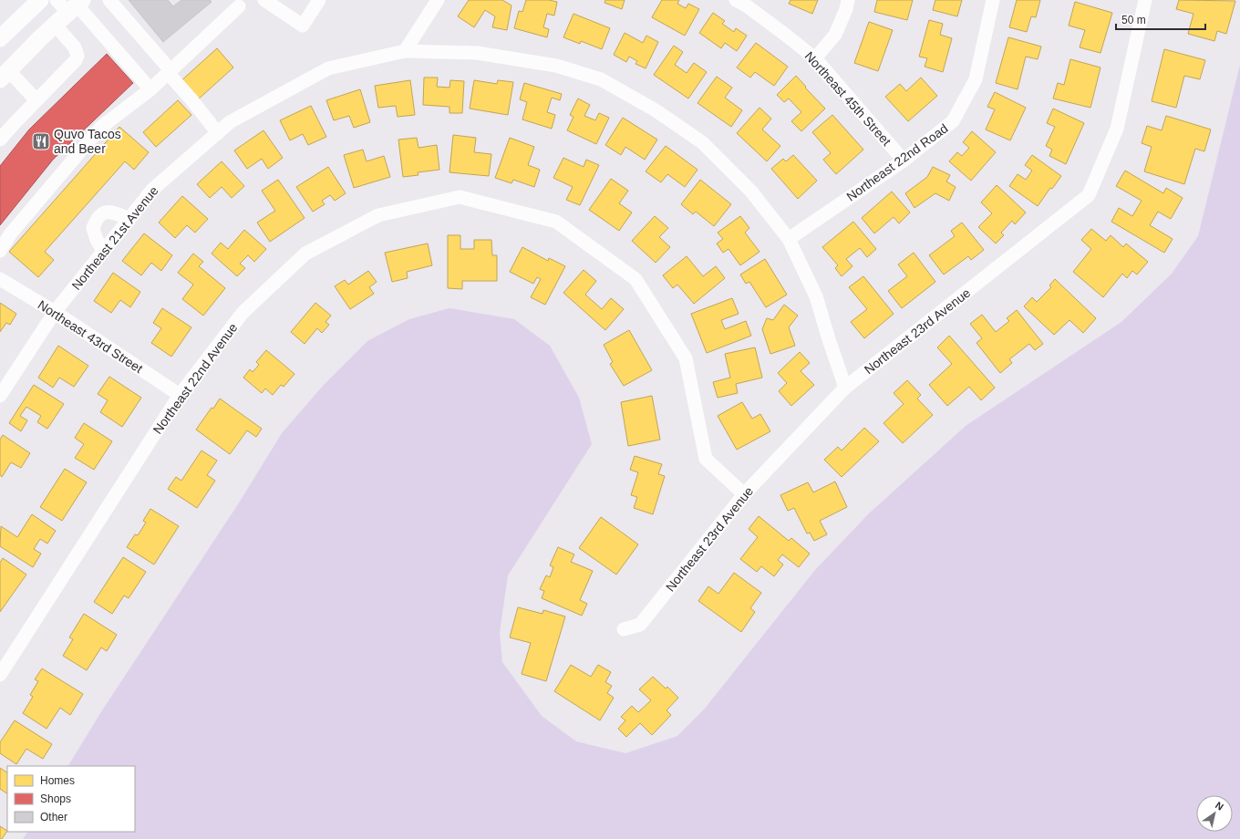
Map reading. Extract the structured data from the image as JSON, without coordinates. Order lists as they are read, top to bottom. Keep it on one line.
{"streets":{"street":["Northeast 45th Street","Northeast 22nd Road","Northeast 21st Avenue","Northeast 23rd Avenue","Northeast 43rd Street","Northeast 22nd Avenue"]},"crossings":[["Northeast 45th Street","Northeast 22nd Road"],["Northeast 22nd Road","Northeast 21st Avenue"],["Northeast 21st Avenue","Northeast 23rd Avenue"],["Northeast 21st Avenue","Northeast 43rd Street"],["Northeast 23rd Avenue","Northeast 22nd Avenue"],["Northeast 43rd Street","Northeast 22nd Avenue"]],"places":{"restaurant":["Quvo Tacos and Beer"]},"legend":["Homes","Shops","Other"],"scale_bar":"50 m","north":"top right"}
